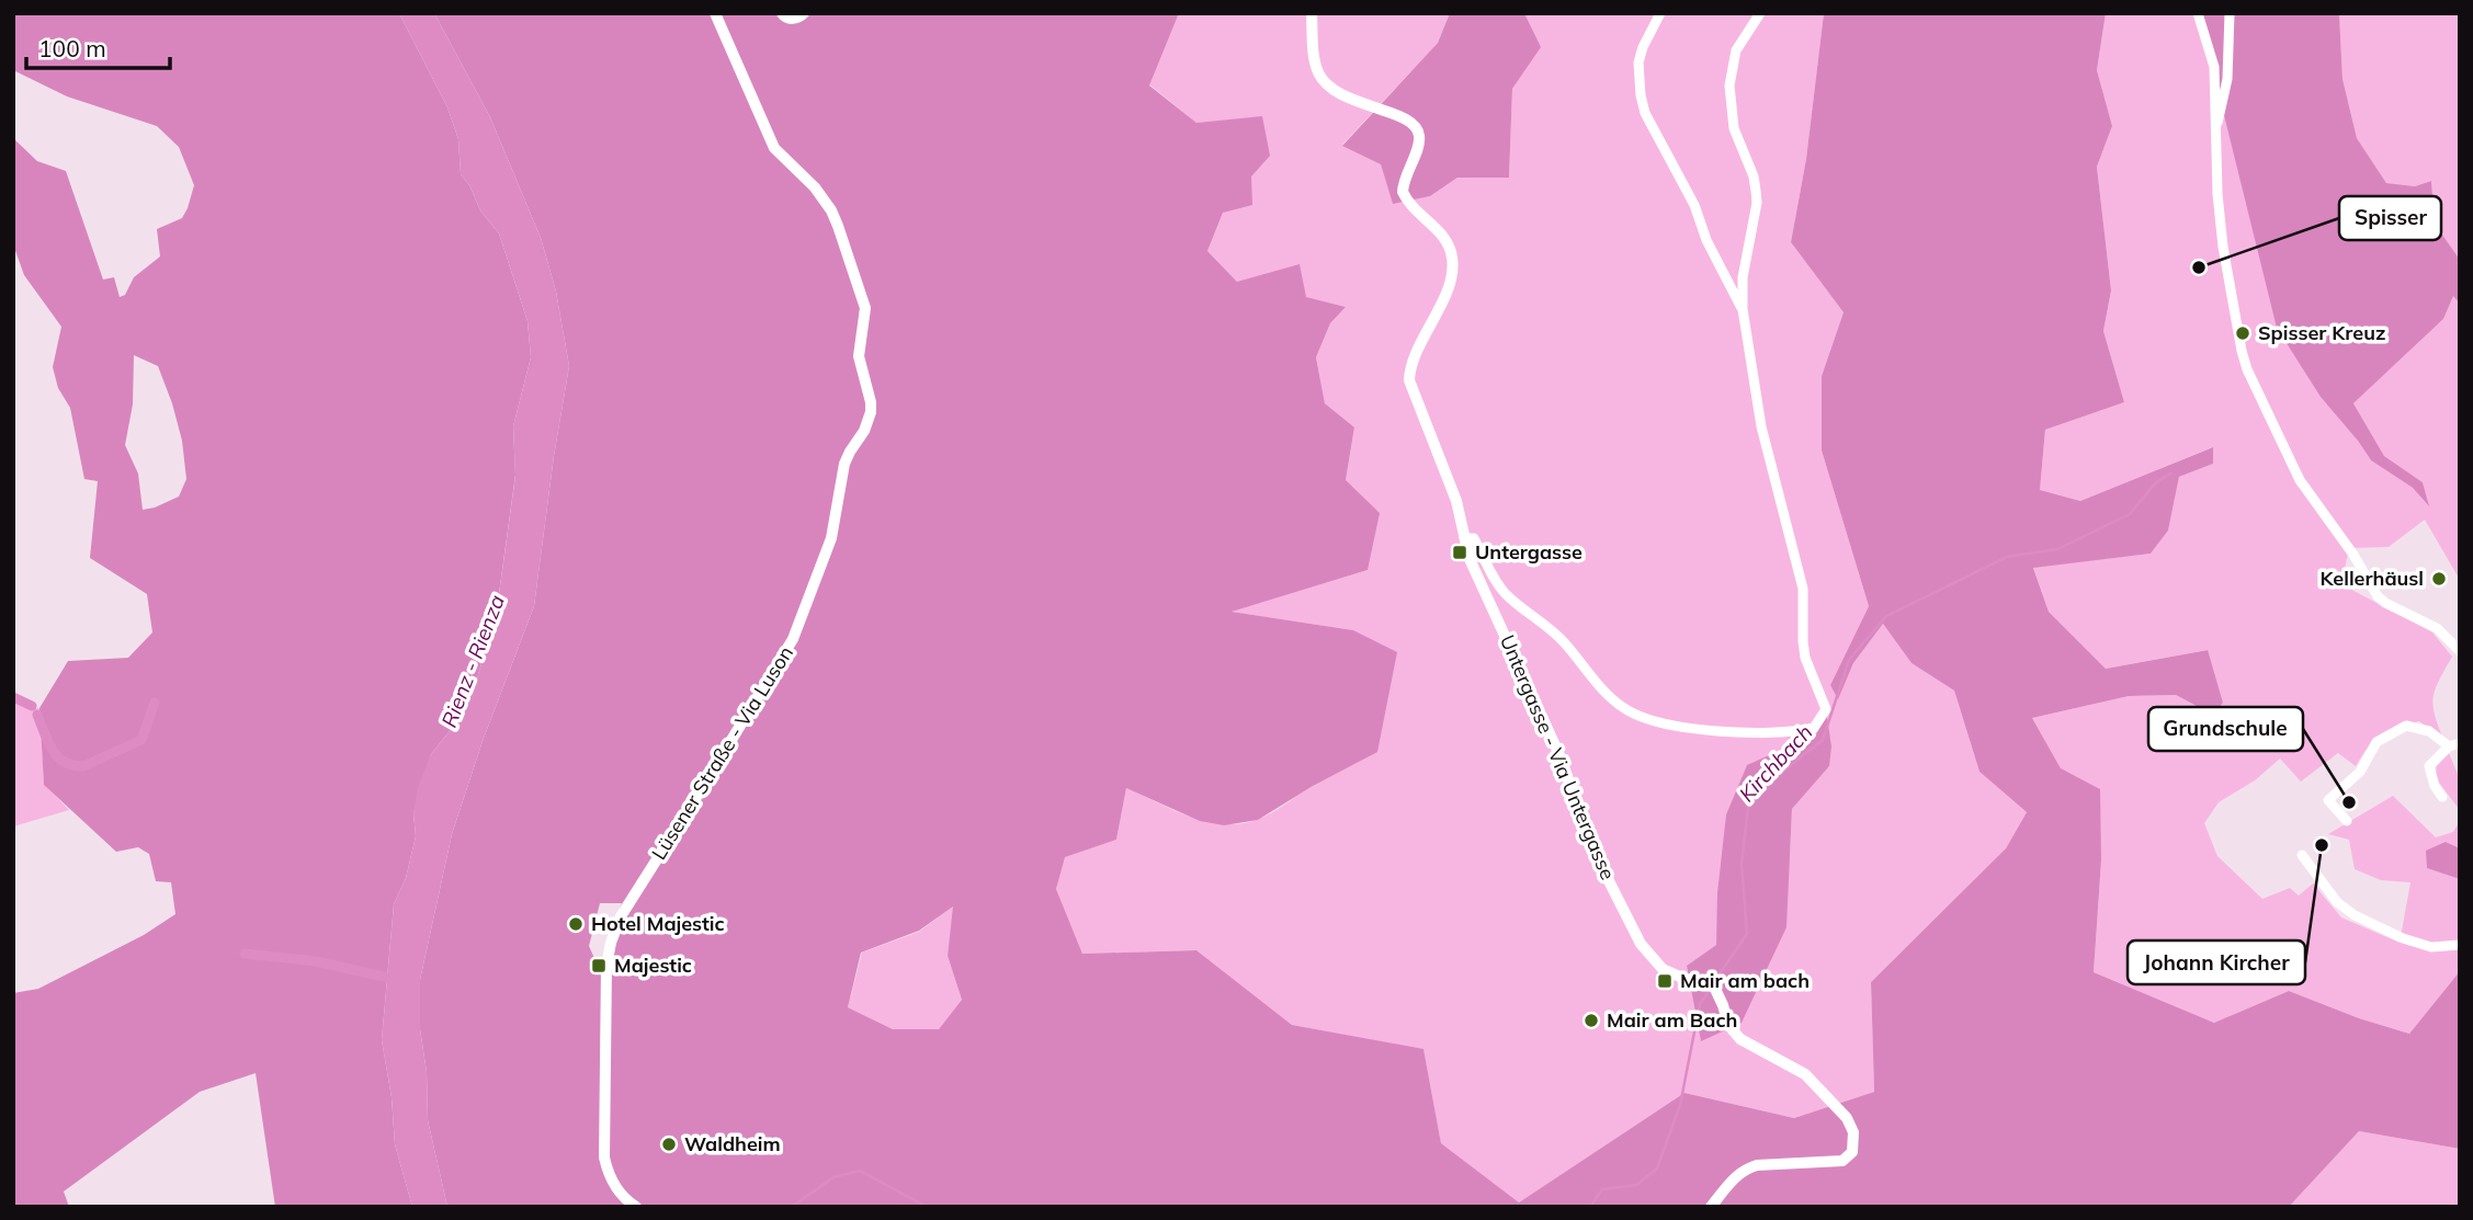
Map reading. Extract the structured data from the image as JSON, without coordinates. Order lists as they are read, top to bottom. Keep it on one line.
{"streets":{"street":["Lüsener Straße - Via Luson","Untergasse - Via Untergasse"]},"water":["Rienz - Rienza","Kirchbach"],"places":{"other":["Spisser","Spisser Kreuz","Kellerhäusl","Grundschule","Johann Kircher","Hotel Majestic","Mair am Bach","Waldheim"],"transit":["Untergasse","Majestic","Mair am bach"]},"scale_bar":"100 m"}
